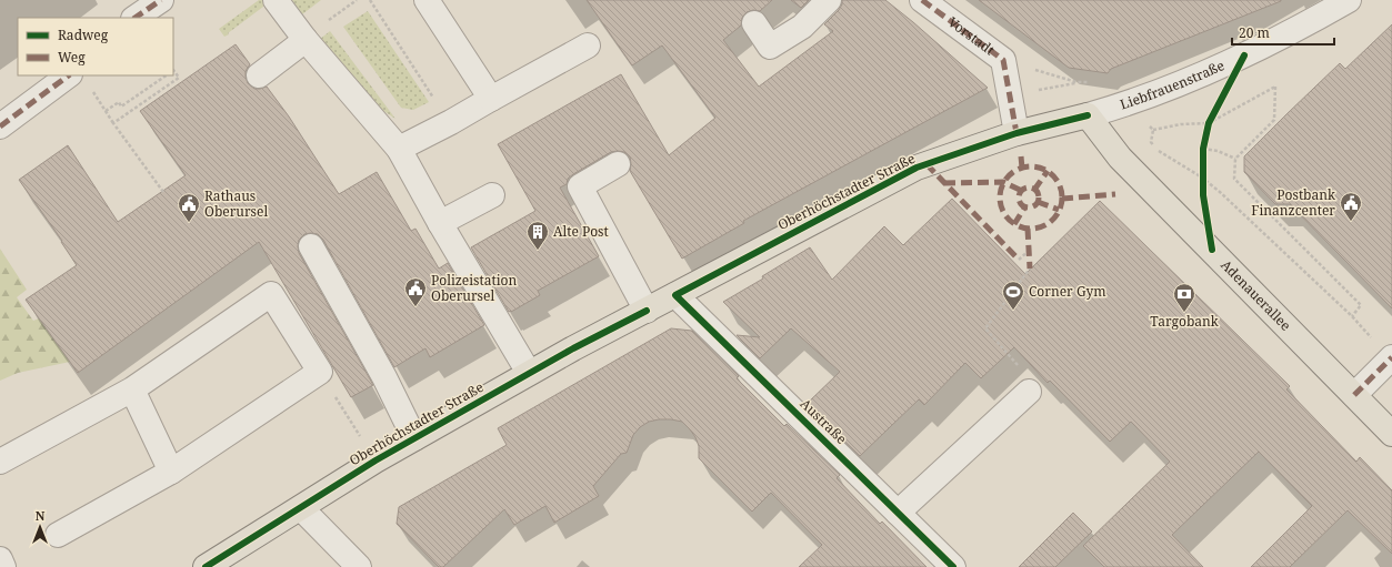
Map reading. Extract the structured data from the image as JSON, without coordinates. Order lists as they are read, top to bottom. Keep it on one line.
{"streets":{"main road":["Oberhöchstadter Straße","Adenauerallee"],"street":["Vorstadt","Liebfrauenstraße","Austraße"]},"crossings":[["Vorstadt","Oberhöchstadter Straße"],["Liebfrauenstraße","Oberhöchstadter Straße"],["Liebfrauenstraße","Adenauerallee"],["Oberhöchstadter Straße","Adenauerallee"],["Oberhöchstadter Straße","Austraße"]],"places":{"public building":["Postbank Finanzcenter","Rathaus Oberursel","Polizeistation Oberursel"],"building":["Alte Post"],"sports":["Corner Gym"],"bank":["Targobank"]},"legend":["Radweg","Weg"],"scale_bar":"20 m","north":"top"}
